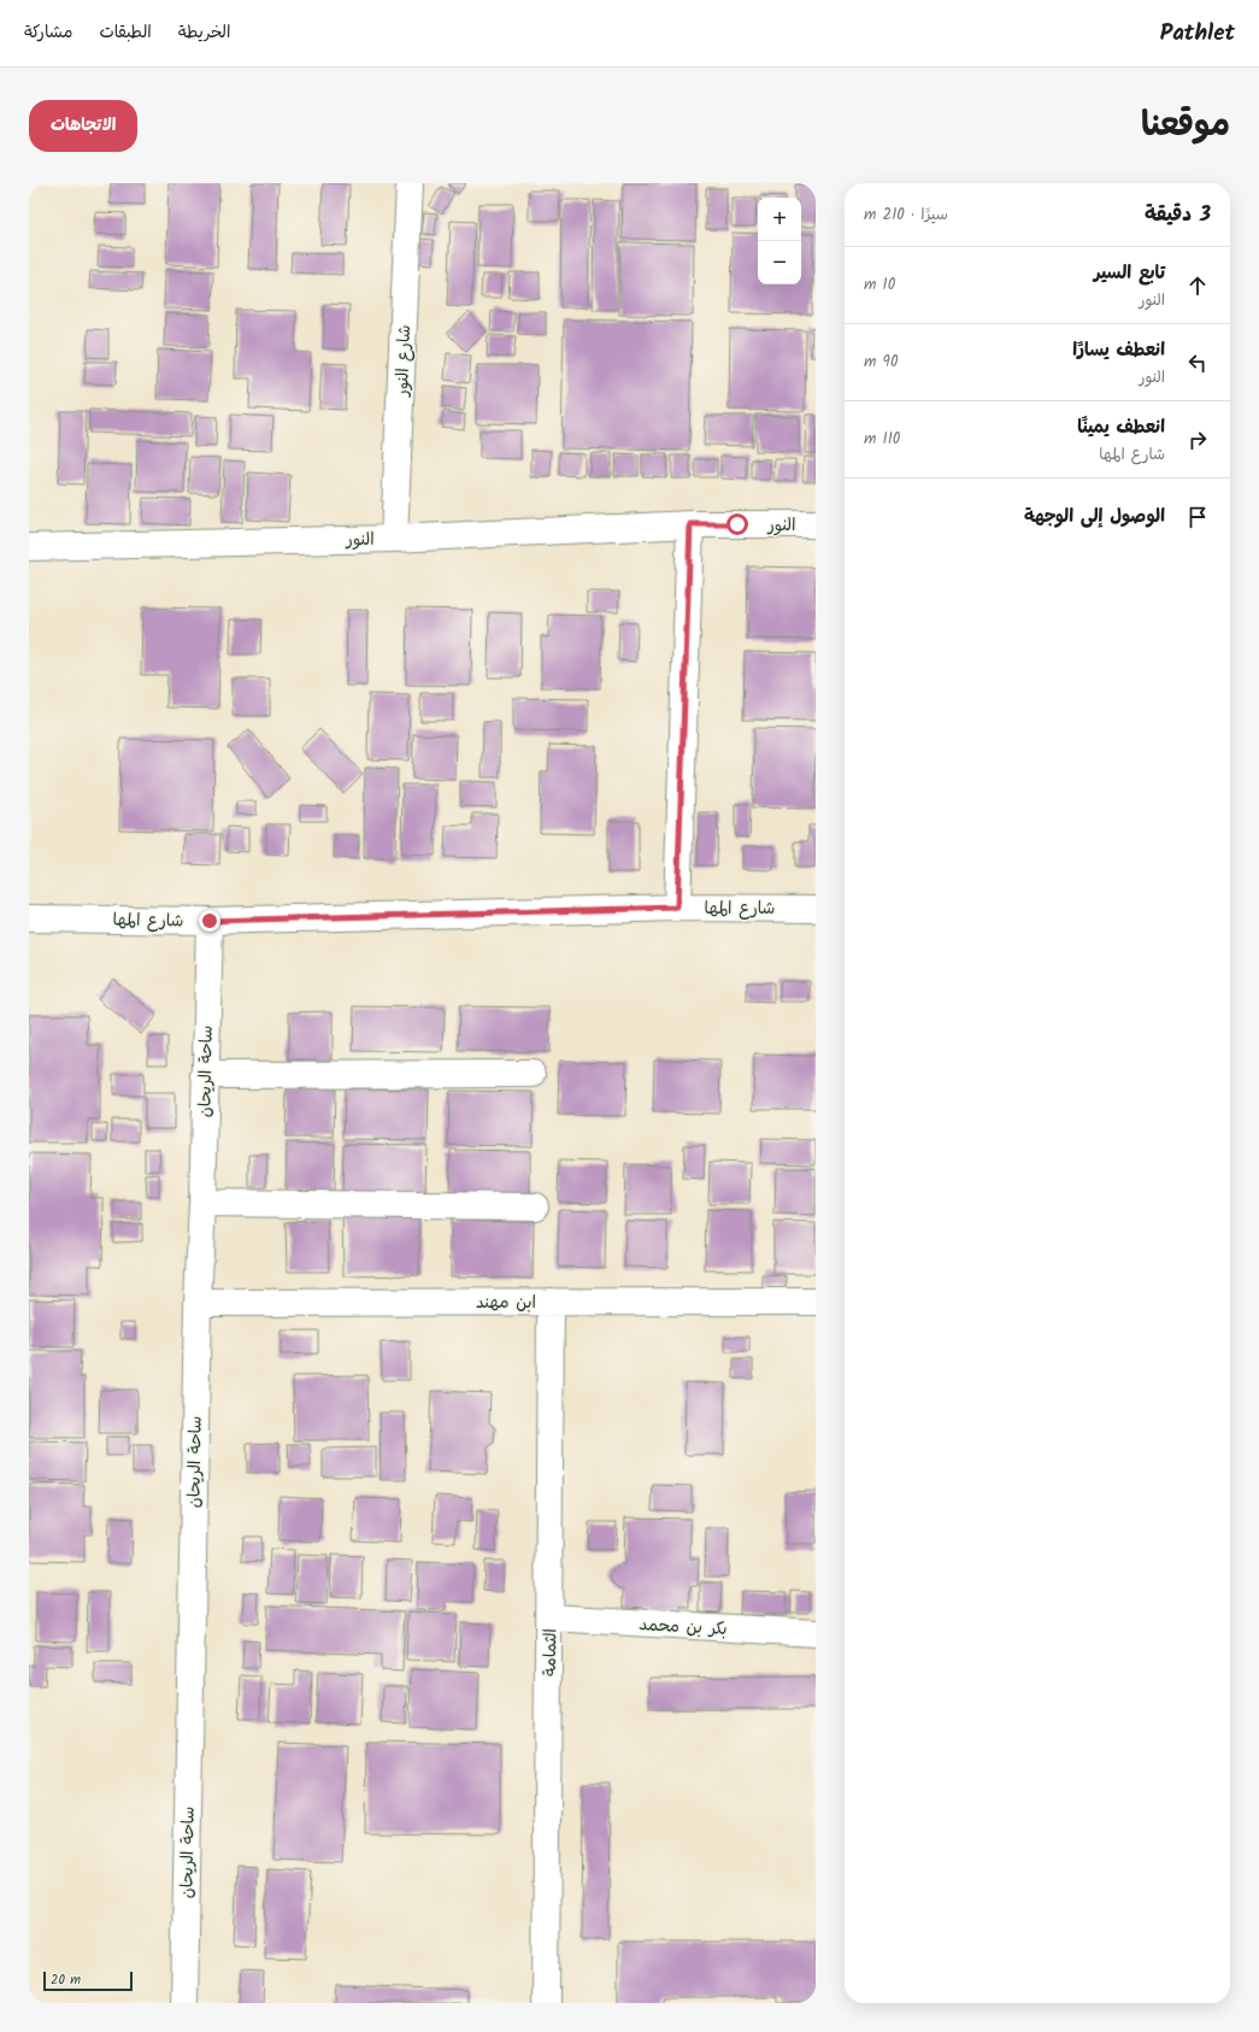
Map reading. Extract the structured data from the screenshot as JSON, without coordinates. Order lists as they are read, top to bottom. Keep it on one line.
{"streets":{"street":["شارع النور","النور","شارع المها","ساحة الريحان","ابن مهند","بكر بن محمد","الثمامة"]},"crossings":[["شارع النور","النور"],["شارع المها","ساحة الريحان"],["ساحة الريحان","ابن مهند"],["ابن مهند","الثمامة"],["بكر بن محمد","الثمامة"]],"scale_bar":"20 m","page":{"header":"Pathlet","nav":["الخريطة","الطبقات","مشاركة"],"title":"موقعنا","buttons":"الاتجاهات","heading":["3 دقيقة","سيرًا · 210 m"],"map_buttons":["+","−"],"list":[["تابع السير","النور","10 m"],["انعطف يسارًا","النور","90 m"],["انعطف يمينًا","شارع المها","110 m"],"الوصول إلى الوجهة"],"scale":"20 m"}}
